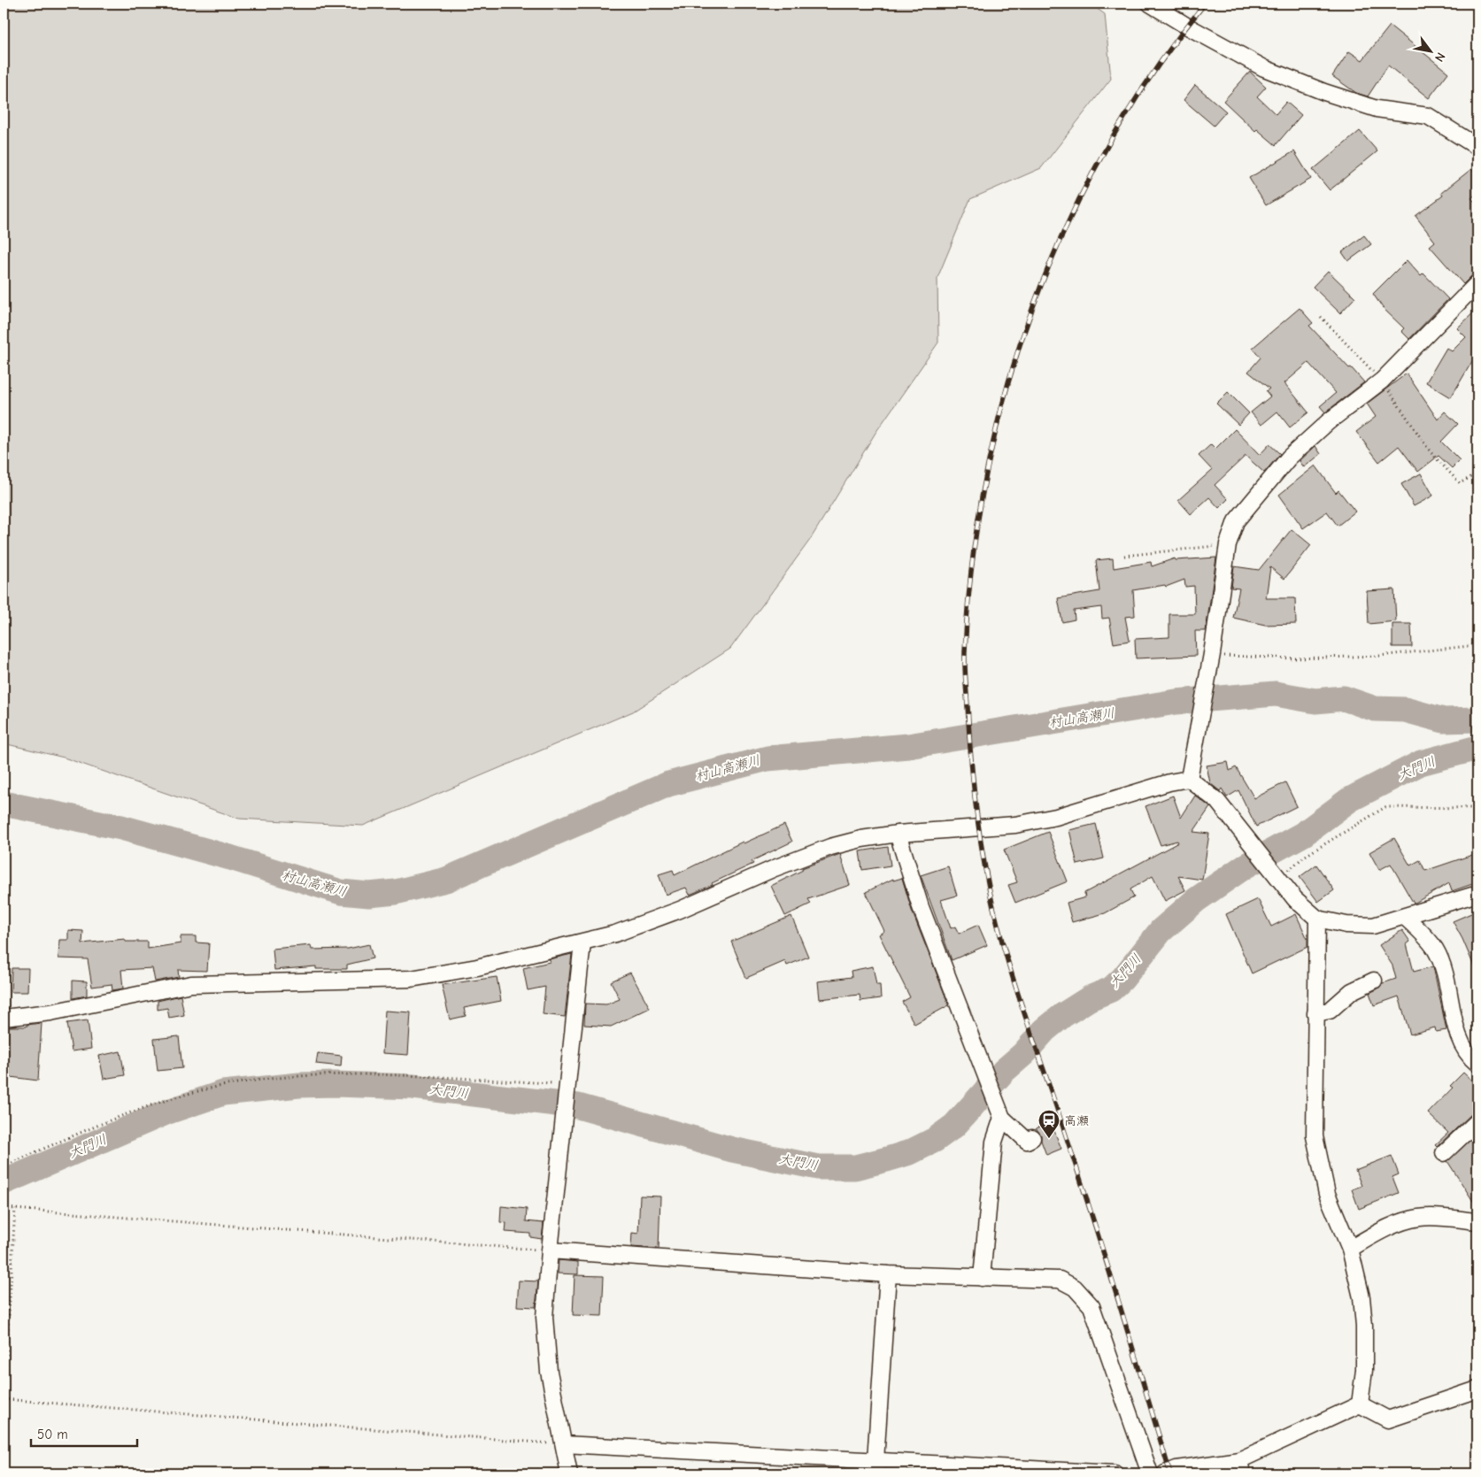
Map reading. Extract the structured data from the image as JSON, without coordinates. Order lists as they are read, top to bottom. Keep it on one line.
{"water":["村山高瀬川","大門川"],"places":{"station":["高瀬"]},"scale_bar":"50 m","north":"bottom right"}
